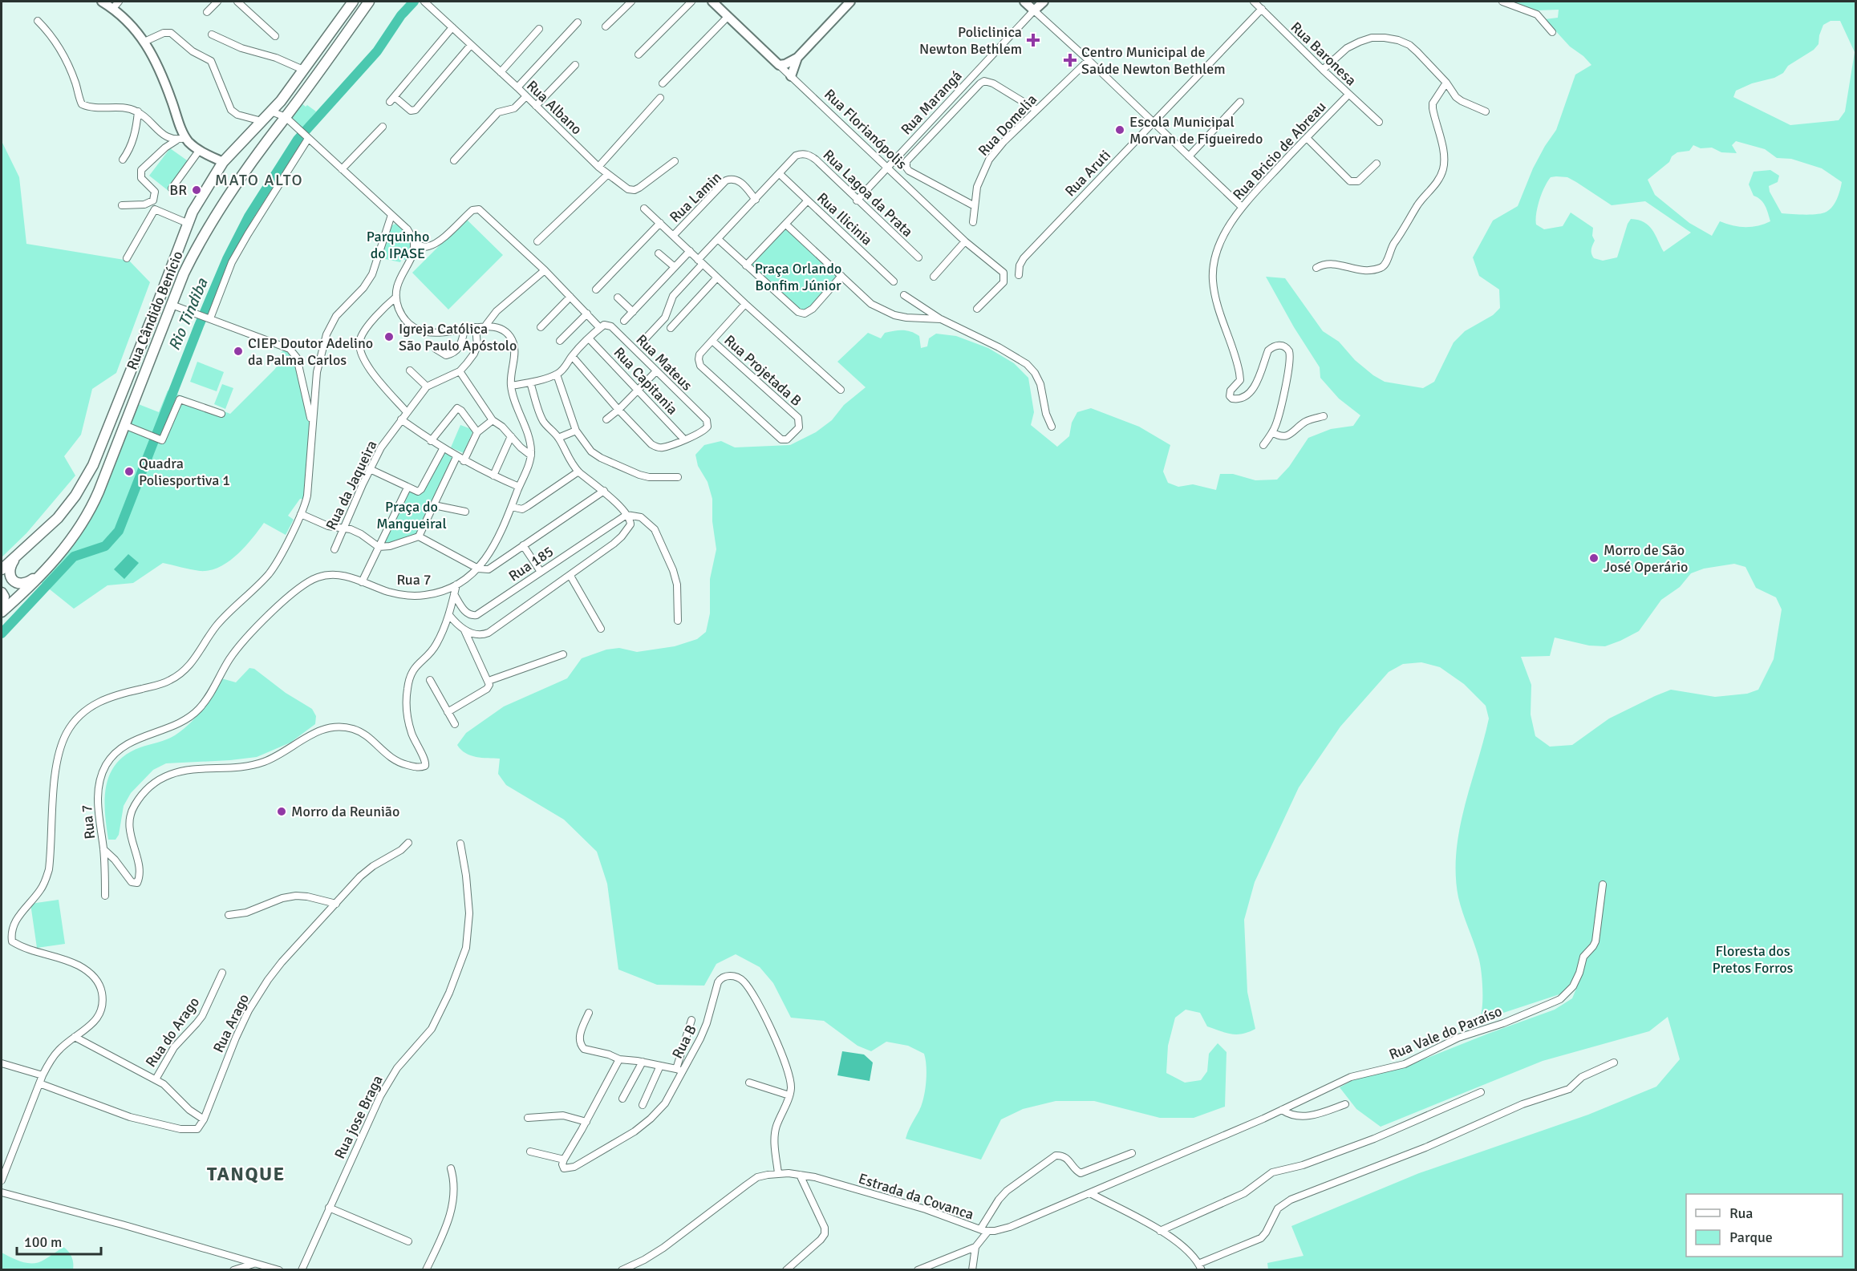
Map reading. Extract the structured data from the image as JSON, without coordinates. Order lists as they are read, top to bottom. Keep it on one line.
{"streets":{"main road":["Rua Cândido Benício"],"street":["Rua Baronesa","Rua Marangá","Rua Albano","Rua Domelia","Rua Florianópolis","Rua Bricio de Abreau","Rua Aruti","Rua Lagoa da Prata","Rua Lamin","Rua Ilicinia","Rua Mateus","Rua Projetada B","Rua Capitania","Rua da Jaqueira","Rua 185","Rua 7","Rua Arago","Rua do Arago","Rua Vale do Paraíso","Rua B","Rua jose Braga","Estrada da Covanca"]},"crossings":[["Rua Baronesa","Rua Bricio de Abreau"],["Rua Baronesa","Rua Aruti"],["Rua Marangá","Rua Florianópolis"],["Rua Marangá","Rua Lagoa da Prata"],["Rua Lagoa da Prata","Rua Lamin"],["Rua Lagoa da Prata","Rua Ilicinia"],["Rua Mateus","Rua Capitania"],["Rua Vale do Paraíso","Estrada da Covanca"],["Rua B","Estrada da Covanca"]],"districts":["MATO ALTO","TANQUE"],"water":["Rio Tindiba"],"parks":["Parquinho do IPASE","Praça Orlando Bonfim Júnior","Praça do Mangueiral","Floresta dos Pretos Forros"],"places":{"health":["Policlinica Newton Bethlem","Centro Municipal de Saúde Newton Bethlem"],"other":["Escola Municipal Morvan de Figueiredo","BR","Igreja Católica São Paulo Apóstolo","CIEP Doutor Adelino da Palma Carlos","Quadra Poliesportiva 1","Morro de São José Operário","Morro da Reunião"]},"legend":["Rua","Parque"],"scale_bar":"100 m"}
